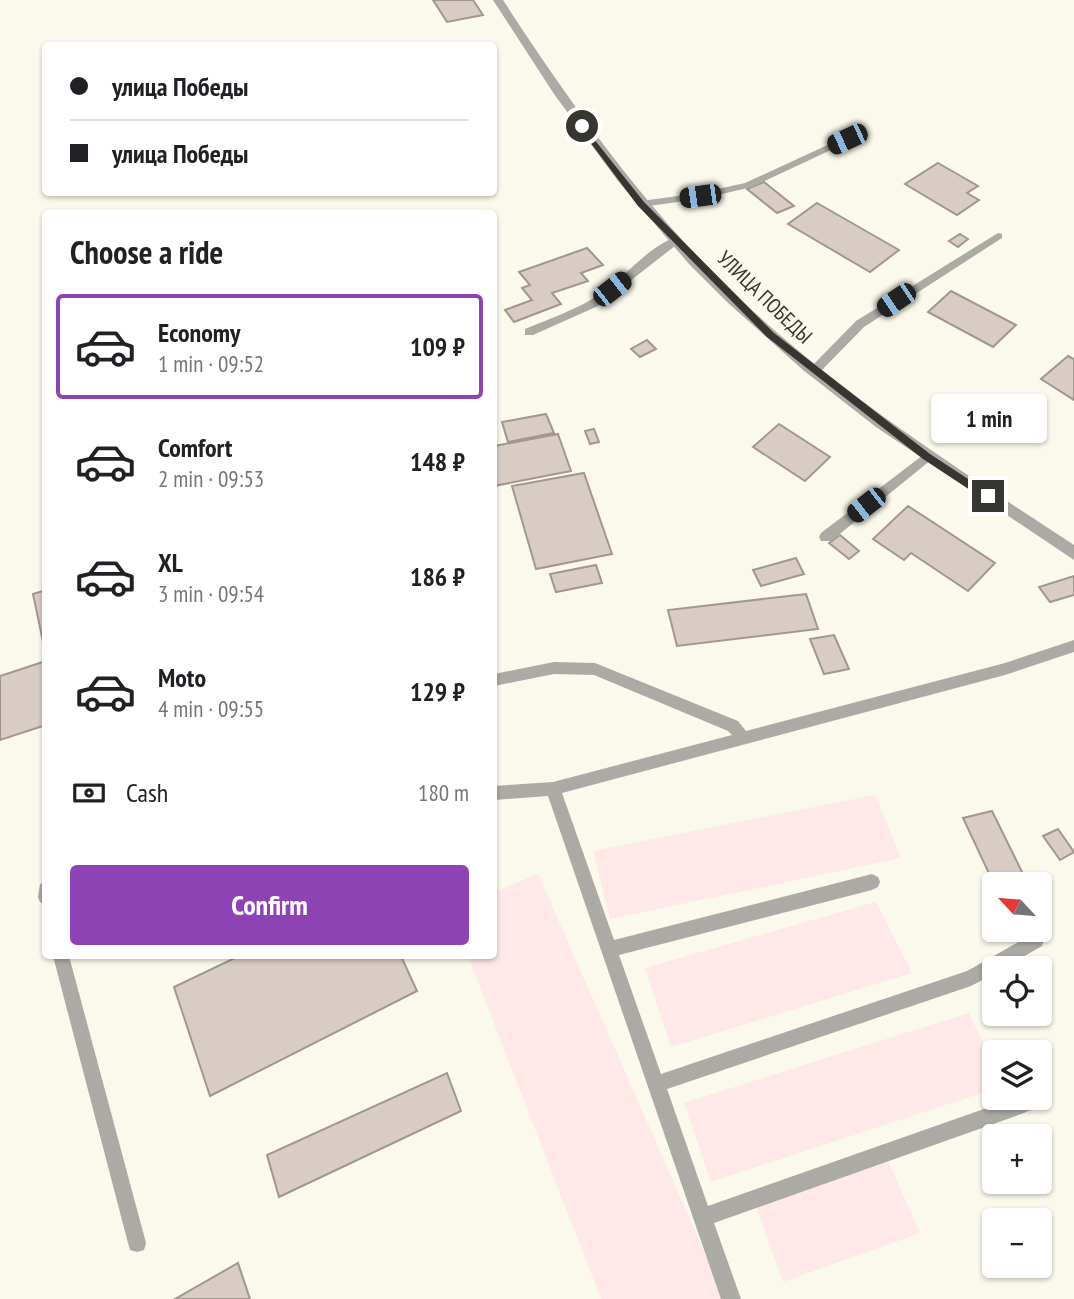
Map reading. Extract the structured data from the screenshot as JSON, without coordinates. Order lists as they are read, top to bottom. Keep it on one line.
{"streets":{"street":["УЛИЦА ПОБЕДЫ"]},"north":"top left","page":{"banner":["улица Победы","улица Победы"],"heading":"Choose a ride","list":[{"name":"Economy","note":"1 min · 09:52","value":"109 ₽"},{"name":"Comfort","note":"2 min · 09:53","value":"148 ₽"},{"name":"XL","note":"3 min · 09:54","value":"186 ₽"},{"name":"Moto","note":"4 min · 09:55","value":"129 ₽"}],"bubble":"1 min","pay":["Cash","180 m"],"buttons":"Confirm","map_buttons":["+","−"]}}
